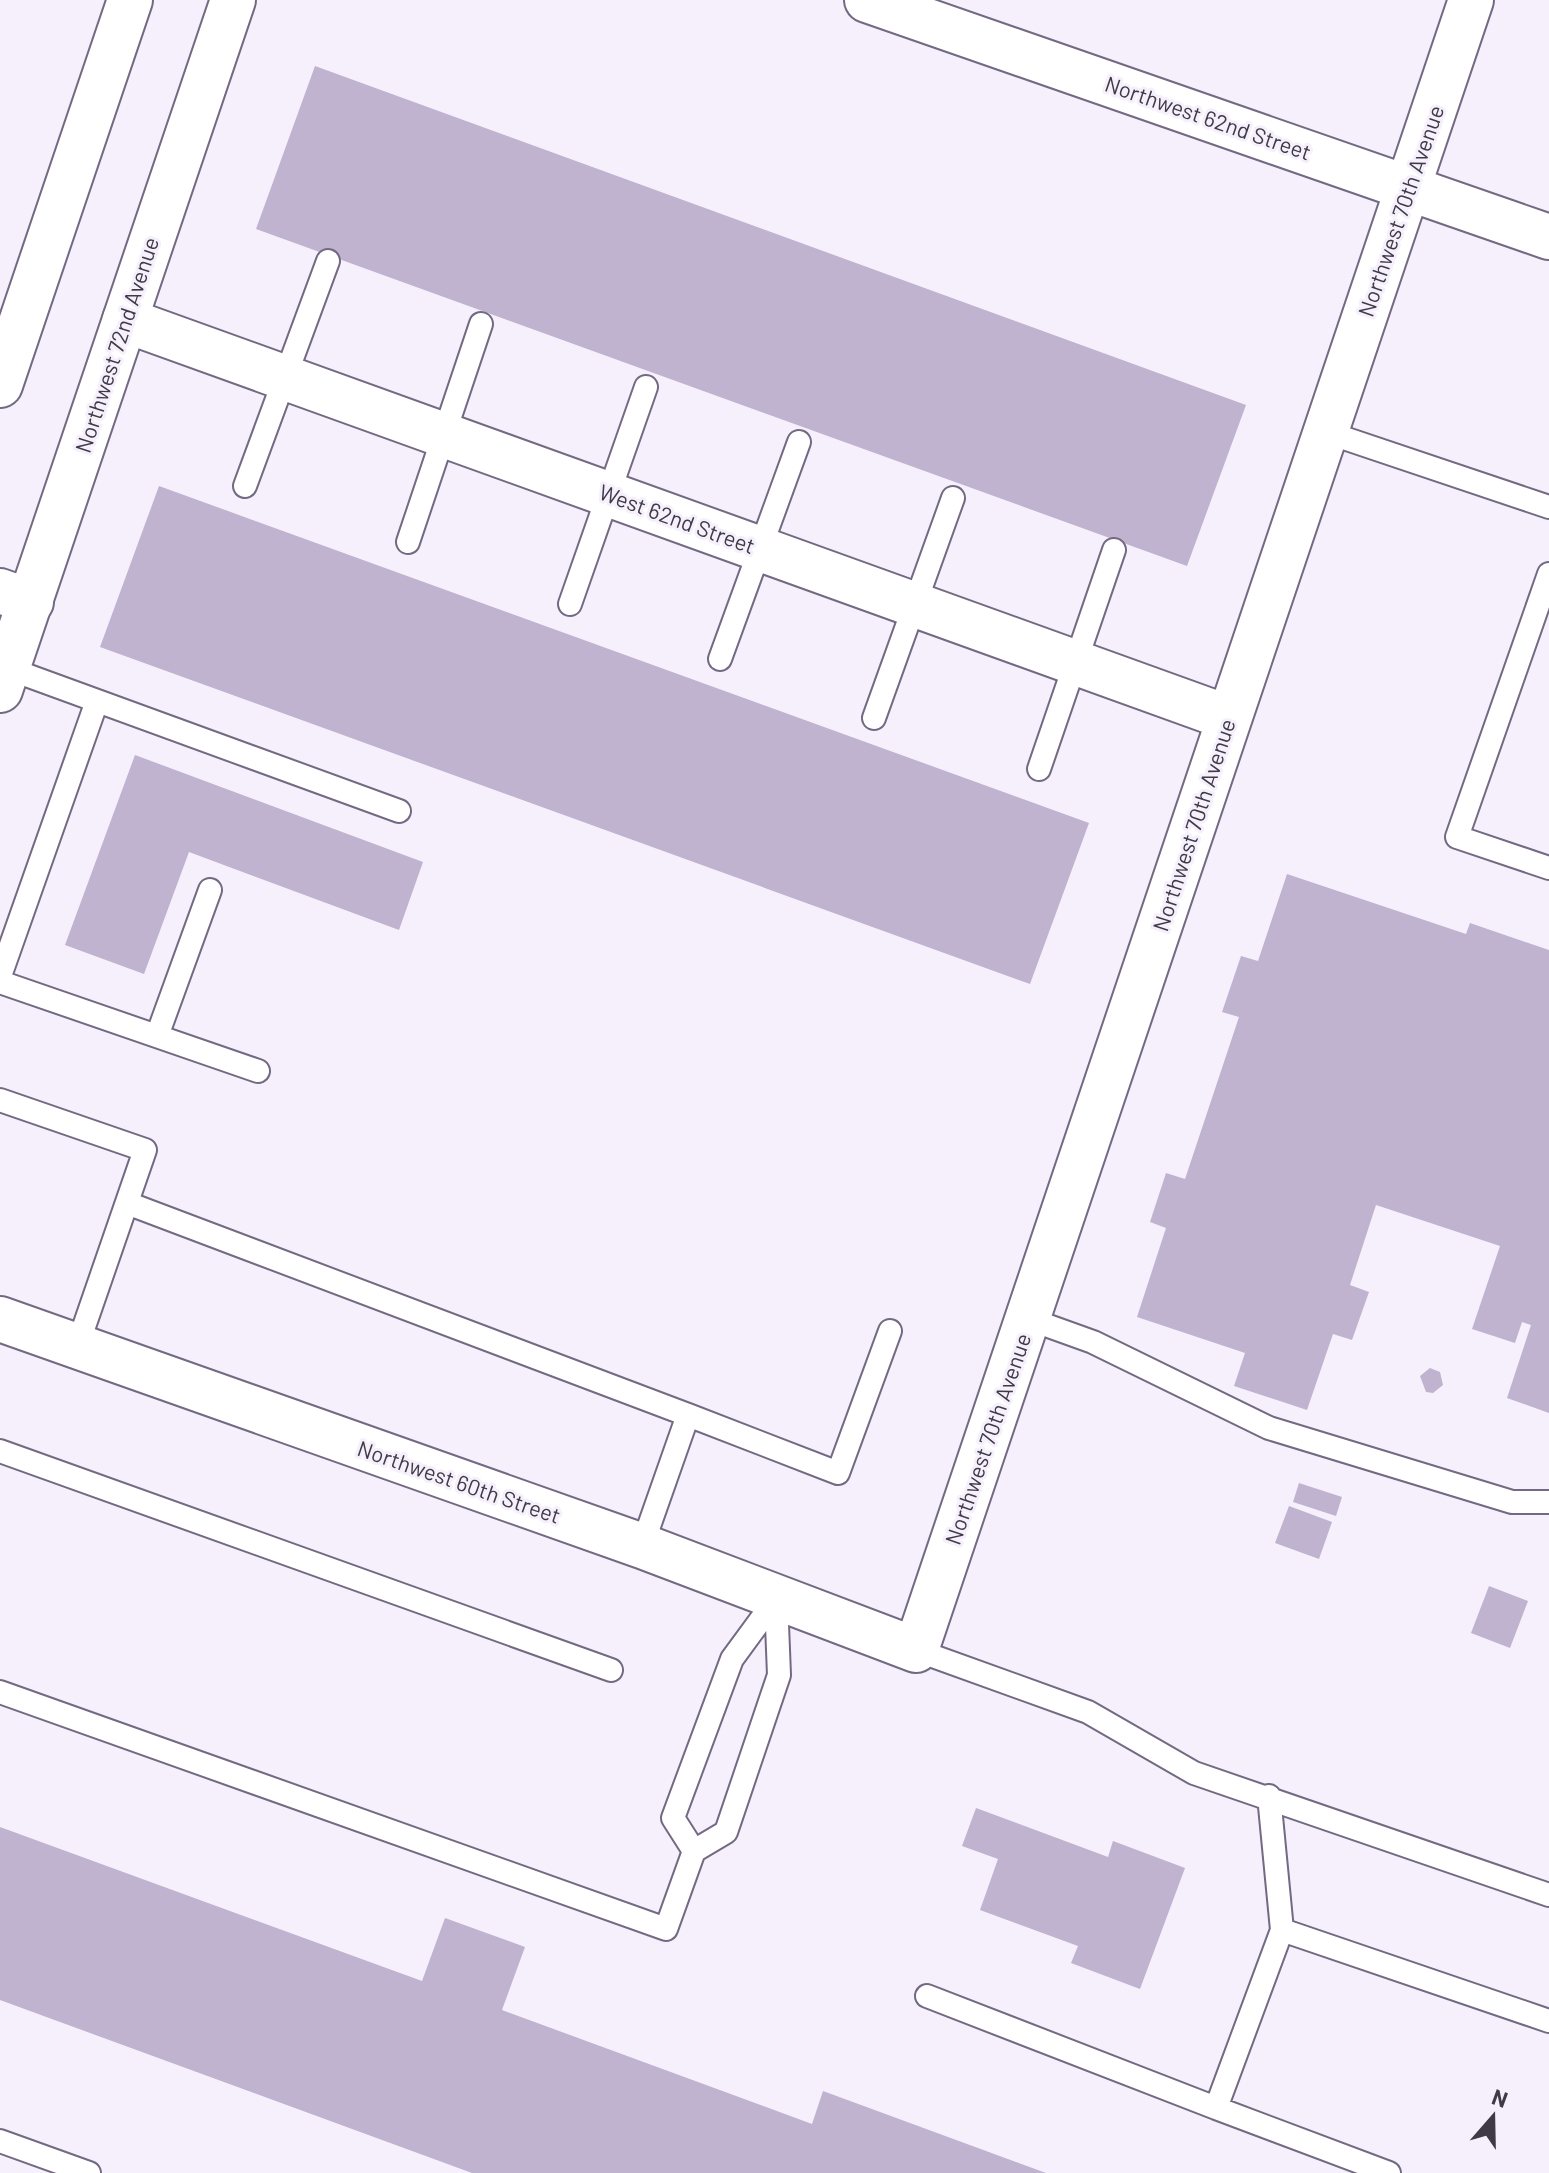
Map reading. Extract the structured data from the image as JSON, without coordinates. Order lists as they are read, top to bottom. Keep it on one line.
{"streets":{"street":["Northwest 62nd Street","Northwest 70th Avenue","Northwest 72nd Avenue","West 62nd Street","Northwest 60th Street"]},"crossings":[["Northwest 62nd Street","Northwest 70th Avenue"],["Northwest 70th Avenue","West 62nd Street"],["Northwest 70th Avenue","Northwest 60th Street"],["Northwest 72nd Avenue","West 62nd Street"]],"north":"top"}
